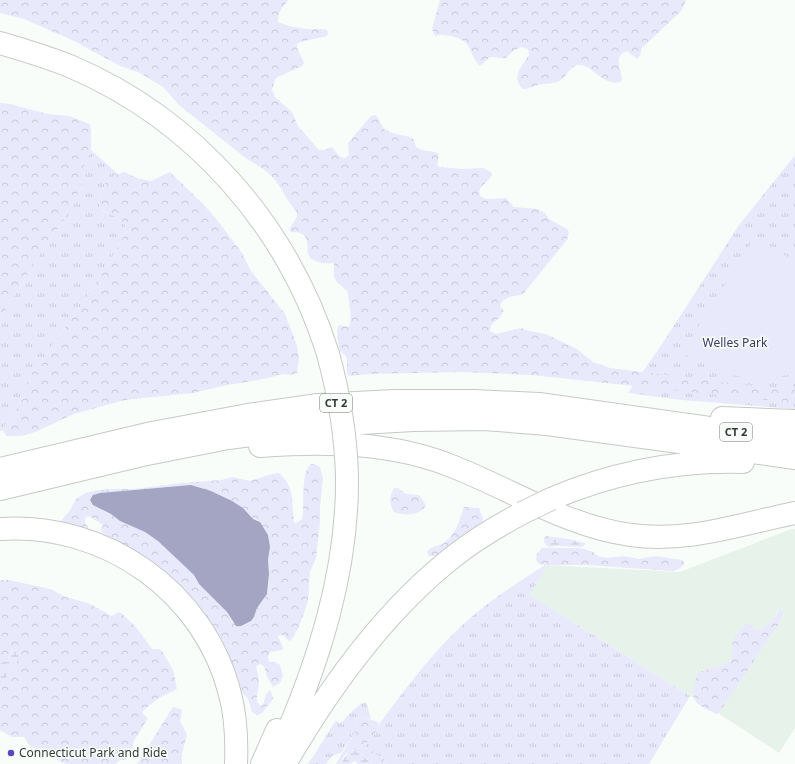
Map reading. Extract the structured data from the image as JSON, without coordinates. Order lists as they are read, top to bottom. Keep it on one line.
{"streets":{"highway":["CT 2"]},"parks":["Welles Park"],"places":["Connecticut Park and Ride"]}
